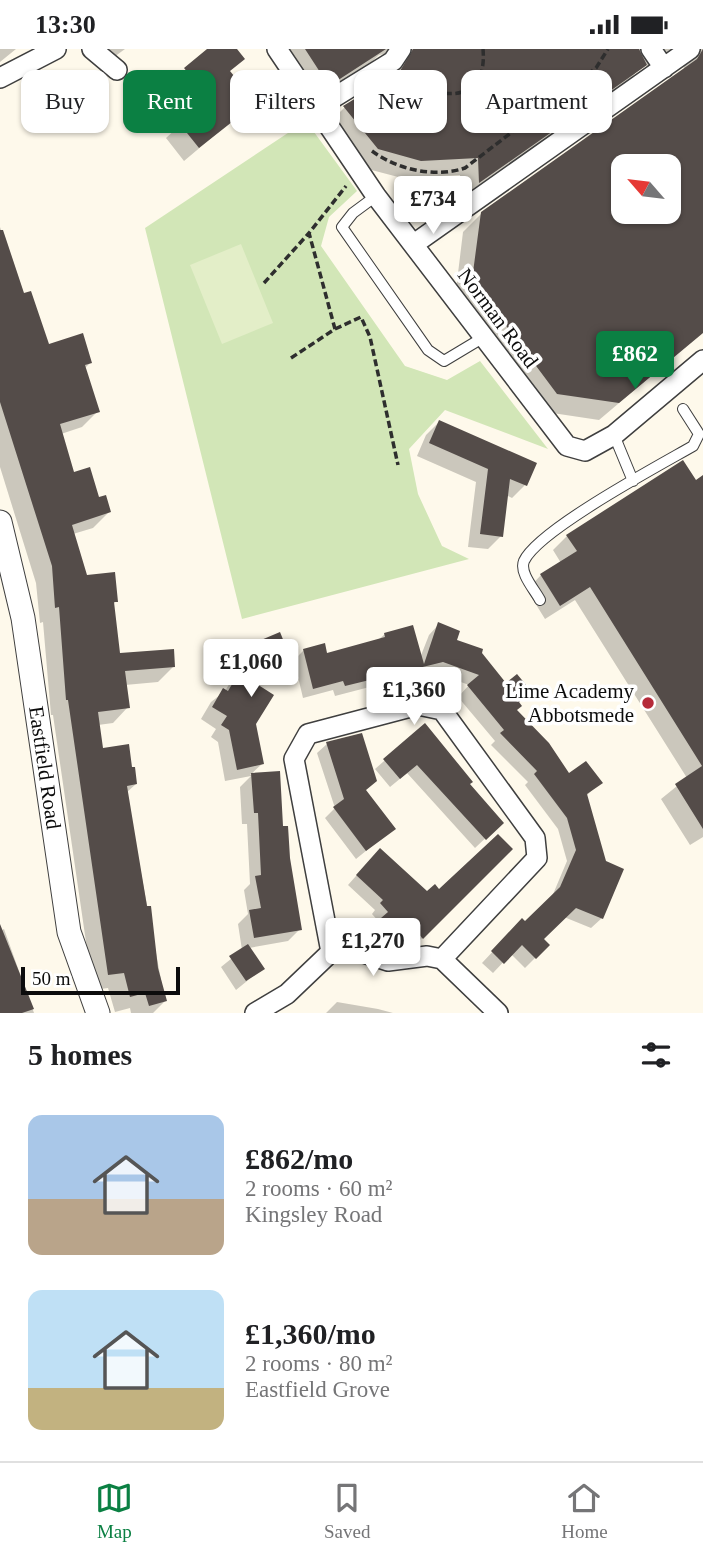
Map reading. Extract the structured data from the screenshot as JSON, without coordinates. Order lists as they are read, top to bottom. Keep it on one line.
{"streets":{"street":["Norman Road","Eastfield Road"]},"places":["Lime Academy Abbotsmede"],"scale_bar":"50 m","north":"top left","page":{"status":"13:30","chip":["Buy","Rent","Filters","New","Apartment"],"price":["£734","£862","£1,060","£1,360","£1,270"],"scale":"50 m","heading":"5 homes","list":[{"name":"£862/mo","note":"2 rooms · 60 m² · Kingsley Road"},{"name":"£1,360/mo","note":"2 rooms · 80 m² · Eastfield Grove"}],"tabs":["Map","Saved","Home"]}}
